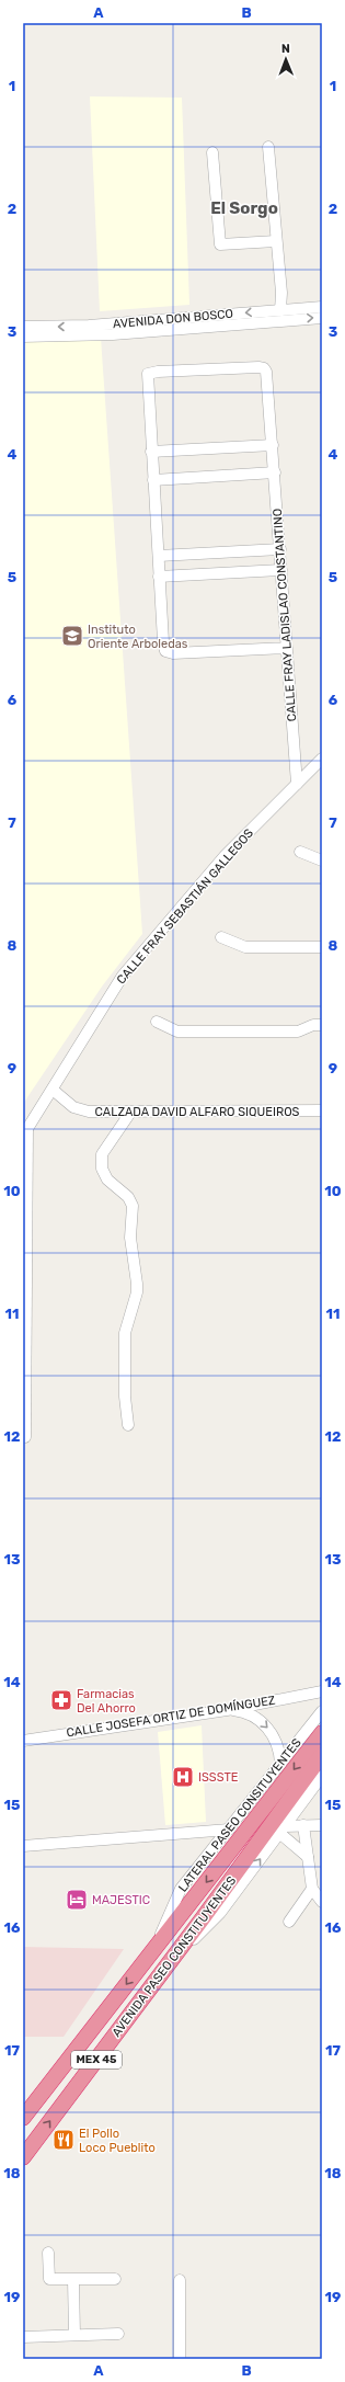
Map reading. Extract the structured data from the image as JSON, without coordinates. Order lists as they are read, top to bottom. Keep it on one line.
{"streets":{"highway":["AVENIDA PASEO CONSTITUYENTES","MEX 45"],"street":["AVENIDA DON BOSCO","CALLE FRAY LADISLAO CONSTANTINO","CALLE FRAY SEBASTIÁN GALLEGOS","CALZADA DAVID ALFARO SIQUEIROS","CALLE JOSEFA ORTIZ DE DOMÍNGUEZ","LATERAL PASEO CONSITUYENTES"]},"crossings":[["CALLE FRAY LADISLAO CONSTANTINO","CALLE FRAY SEBASTIÁN GALLEGOS"],["CALLE FRAY SEBASTIÁN GALLEGOS","CALZADA DAVID ALFARO SIQUEIROS"],["LATERAL PASEO CONSITUYENTES","AVENIDA PASEO CONSTITUYENTES"]],"districts":["El Sorgo"],"places":{"school or university":["Instituto Oriente Arboledas"],"pharmacy":["Farmacias Del Ahorro"],"hospital":["ISSSTE"],"hotel":["MAJESTIC"],"restaurant":["El Pollo Loco Pueblito"]},"north":"top","grid":{"columns":["A","B"],"rows":["1","2","3","4","5","6","7","8","9","10","11","12","13","14","15","16","17","18","19"]}}
